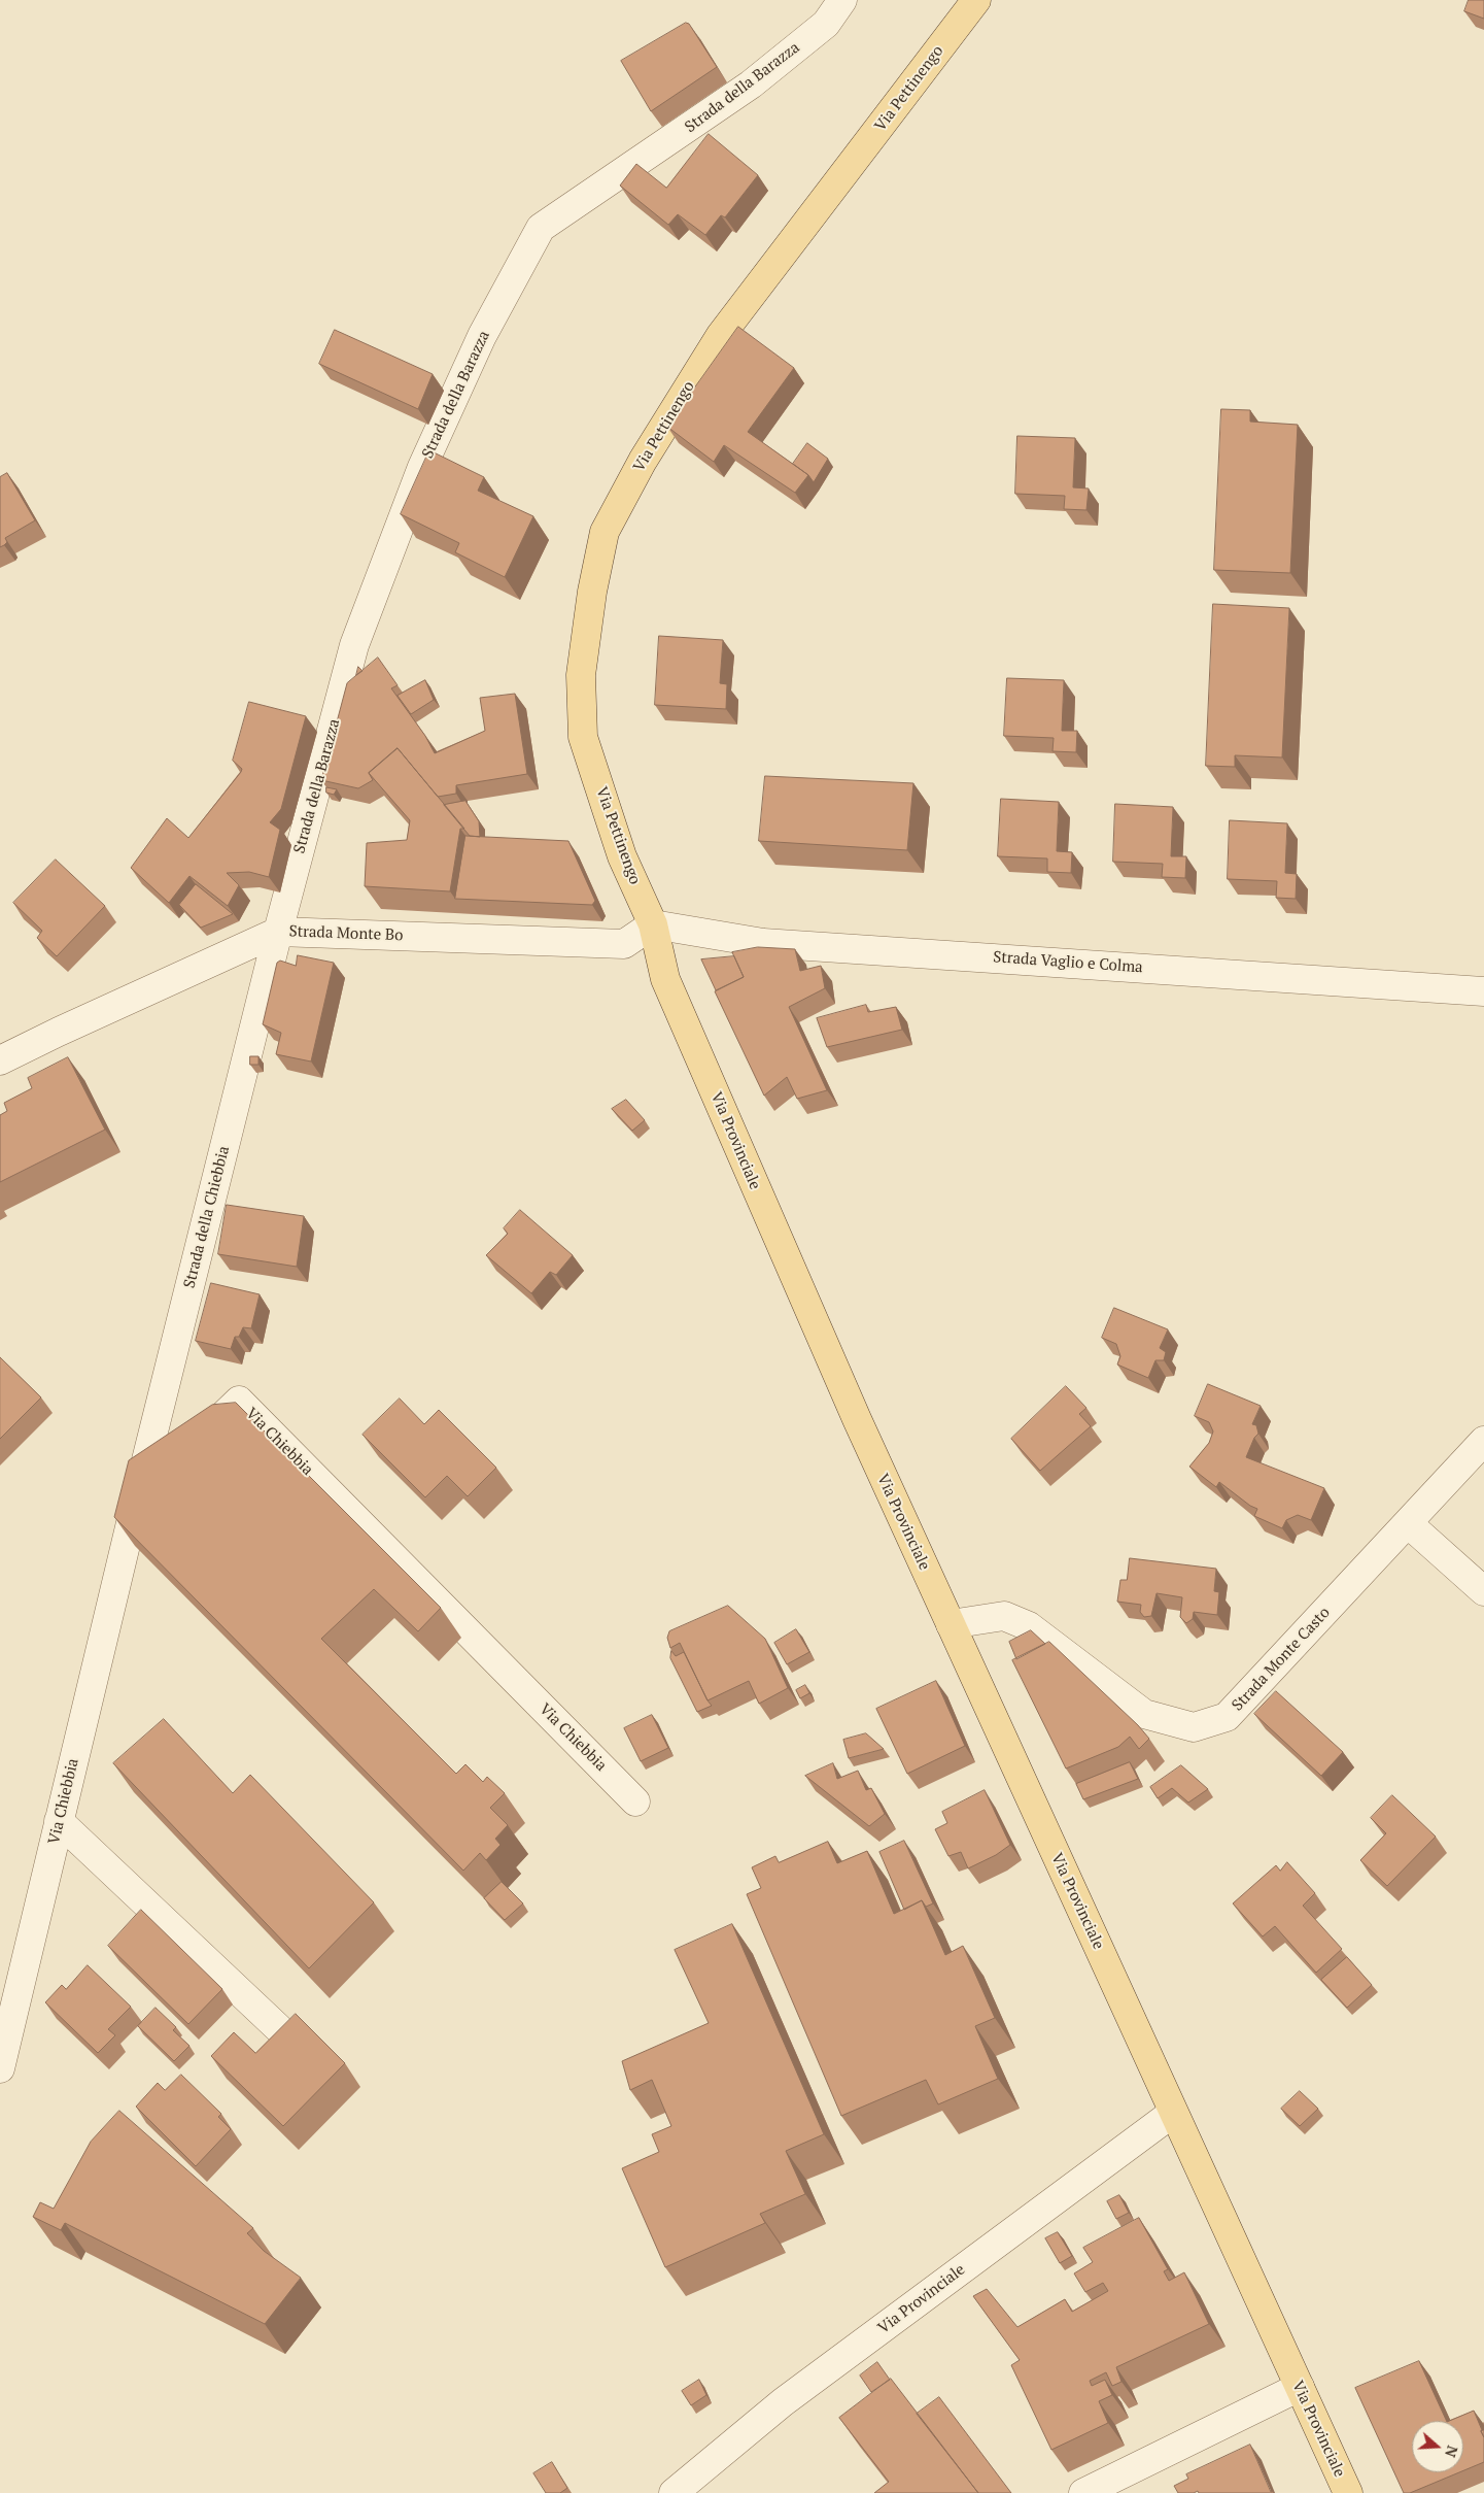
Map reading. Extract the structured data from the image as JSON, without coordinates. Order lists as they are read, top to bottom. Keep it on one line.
{"streets":{"main road":["Via Pettinengo","Via Provinciale"],"street":["Strada della Barazza","Strada Monte Bo","Strada Vaglio e Colma","Strada della Chiebbia","Via Chiebbia","Strada Monte Casto"]},"crossings":[["Strada della Barazza","Strada Monte Bo"],["Strada della Barazza","Strada della Chiebbia"],["Via Pettinengo","Strada Monte Bo"],["Via Pettinengo","Strada Vaglio e Colma"],["Via Pettinengo","Via Provinciale"],["Strada Monte Bo","Strada Vaglio e Colma"],["Strada Monte Bo","Via Provinciale"],["Strada Monte Bo","Strada della Chiebbia"],["Strada Vaglio e Colma","Via Provinciale"],["Via Provinciale","Strada Monte Casto"],["Strada della Chiebbia","Via Chiebbia"]],"north":"right"}
